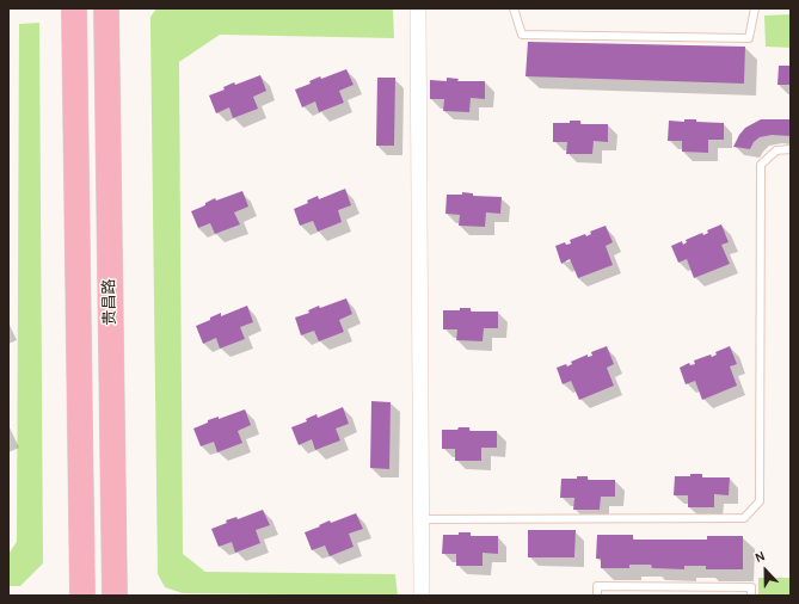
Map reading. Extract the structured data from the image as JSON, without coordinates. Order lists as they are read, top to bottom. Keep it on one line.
{"streets":{"main road":["贵昌路"]},"north":"top"}
